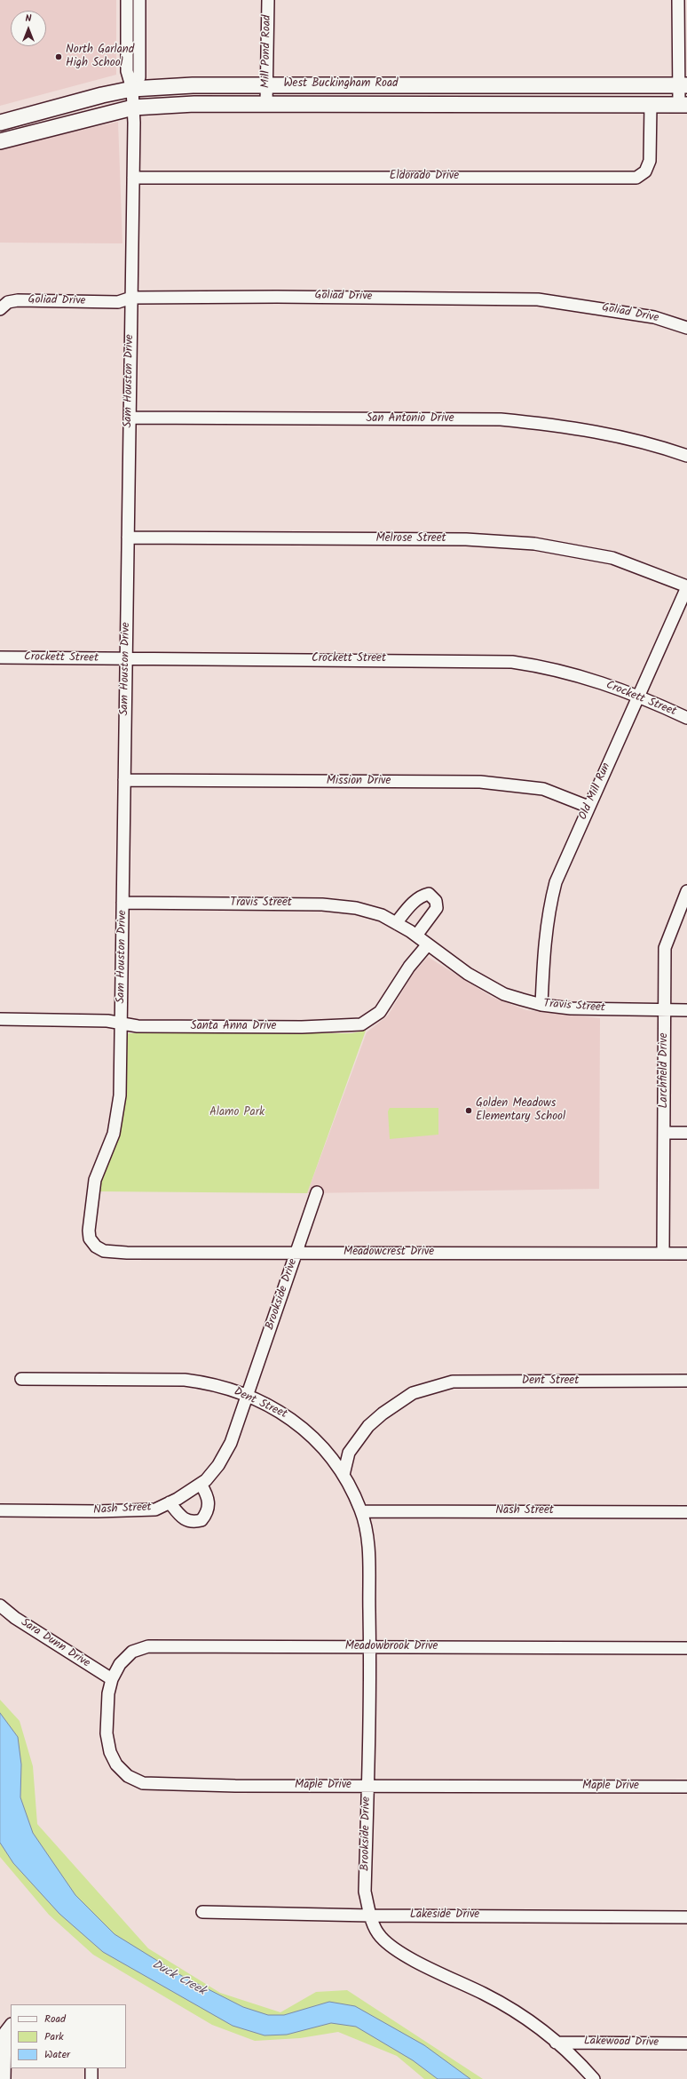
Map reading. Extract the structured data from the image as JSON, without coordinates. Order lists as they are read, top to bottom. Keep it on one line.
{"streets":{"main road":["West Buckingham Road"],"street":["Mill Pond Road","Eldorado Drive","Goliad Drive","Sam Houston Drive","San Antonio Drive","Melrose Street","Crockett Street","Mission Drive","Old Mill Run","Travis Street","Santa Anna Drive","Larchfield Drive","Meadowcrest Drive","Brookside Drive","Dent Street","Nash Street","Sara Dunn Drive","Meadowbrook Drive","Maple Drive","Lakeside Drive","Lakewood Drive"]},"crossings":[["Mill Pond Road","West Buckingham Road"],["West Buckingham Road","Eldorado Drive"],["West Buckingham Road","Sam Houston Drive"],["Eldorado Drive","Sam Houston Drive"],["Goliad Drive","Sam Houston Drive"],["Sam Houston Drive","San Antonio Drive"],["Sam Houston Drive","Melrose Street"],["Sam Houston Drive","Crockett Street"],["Sam Houston Drive","Mission Drive"],["Sam Houston Drive","Travis Street"],["Sam Houston Drive","Santa Anna Drive"],["Sam Houston Drive","Meadowcrest Drive"],["Melrose Street","Old Mill Run"],["Crockett Street","Old Mill Run"],["Mission Drive","Old Mill Run"],["Old Mill Run","Travis Street"],["Travis Street","Santa Anna Drive"],["Travis Street","Larchfield Drive"],["Larchfield Drive","Meadowcrest Drive"],["Meadowcrest Drive","Brookside Drive"],["Brookside Drive","Dent Street"],["Brookside Drive","Nash Street"],["Brookside Drive","Meadowbrook Drive"],["Brookside Drive","Maple Drive"],["Brookside Drive","Lakeside Drive"],["Brookside Drive","Lakewood Drive"],["Dent Street","Nash Street"],["Sara Dunn Drive","Meadowbrook Drive"],["Sara Dunn Drive","Maple Drive"],["Meadowbrook Drive","Maple Drive"]],"water":["Duck Creek"],"parks":["Alamo Park"],"places":["North Garland High School","Golden Meadows Elementary School"],"legend":["Road","Park","Water"],"north":"top"}
